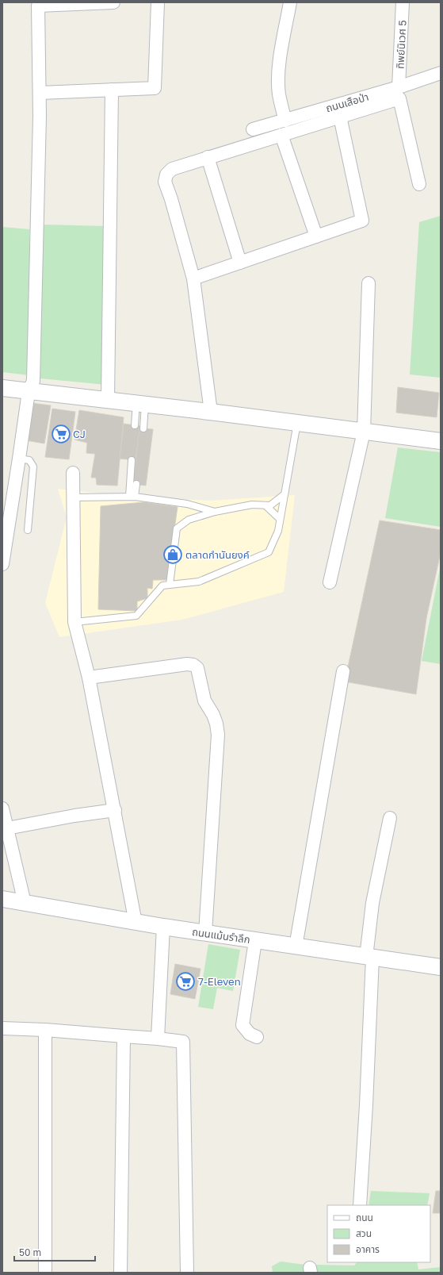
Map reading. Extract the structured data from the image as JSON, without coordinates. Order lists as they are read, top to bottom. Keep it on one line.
{"streets":{"street":["ทิพย์นิเวศ 5","ถนนเสือป่า","ถนนแม้นรำลึก"]},"crossings":[["ทิพย์นิเวศ 5","ถนนเสือป่า"]],"places":{"supermarket":["CJ","7-Eleven"],"shop":["ตลาดกำนันยงค์"]},"legend":["ถนน","สวน","อาคาร"],"scale_bar":"50 m"}
